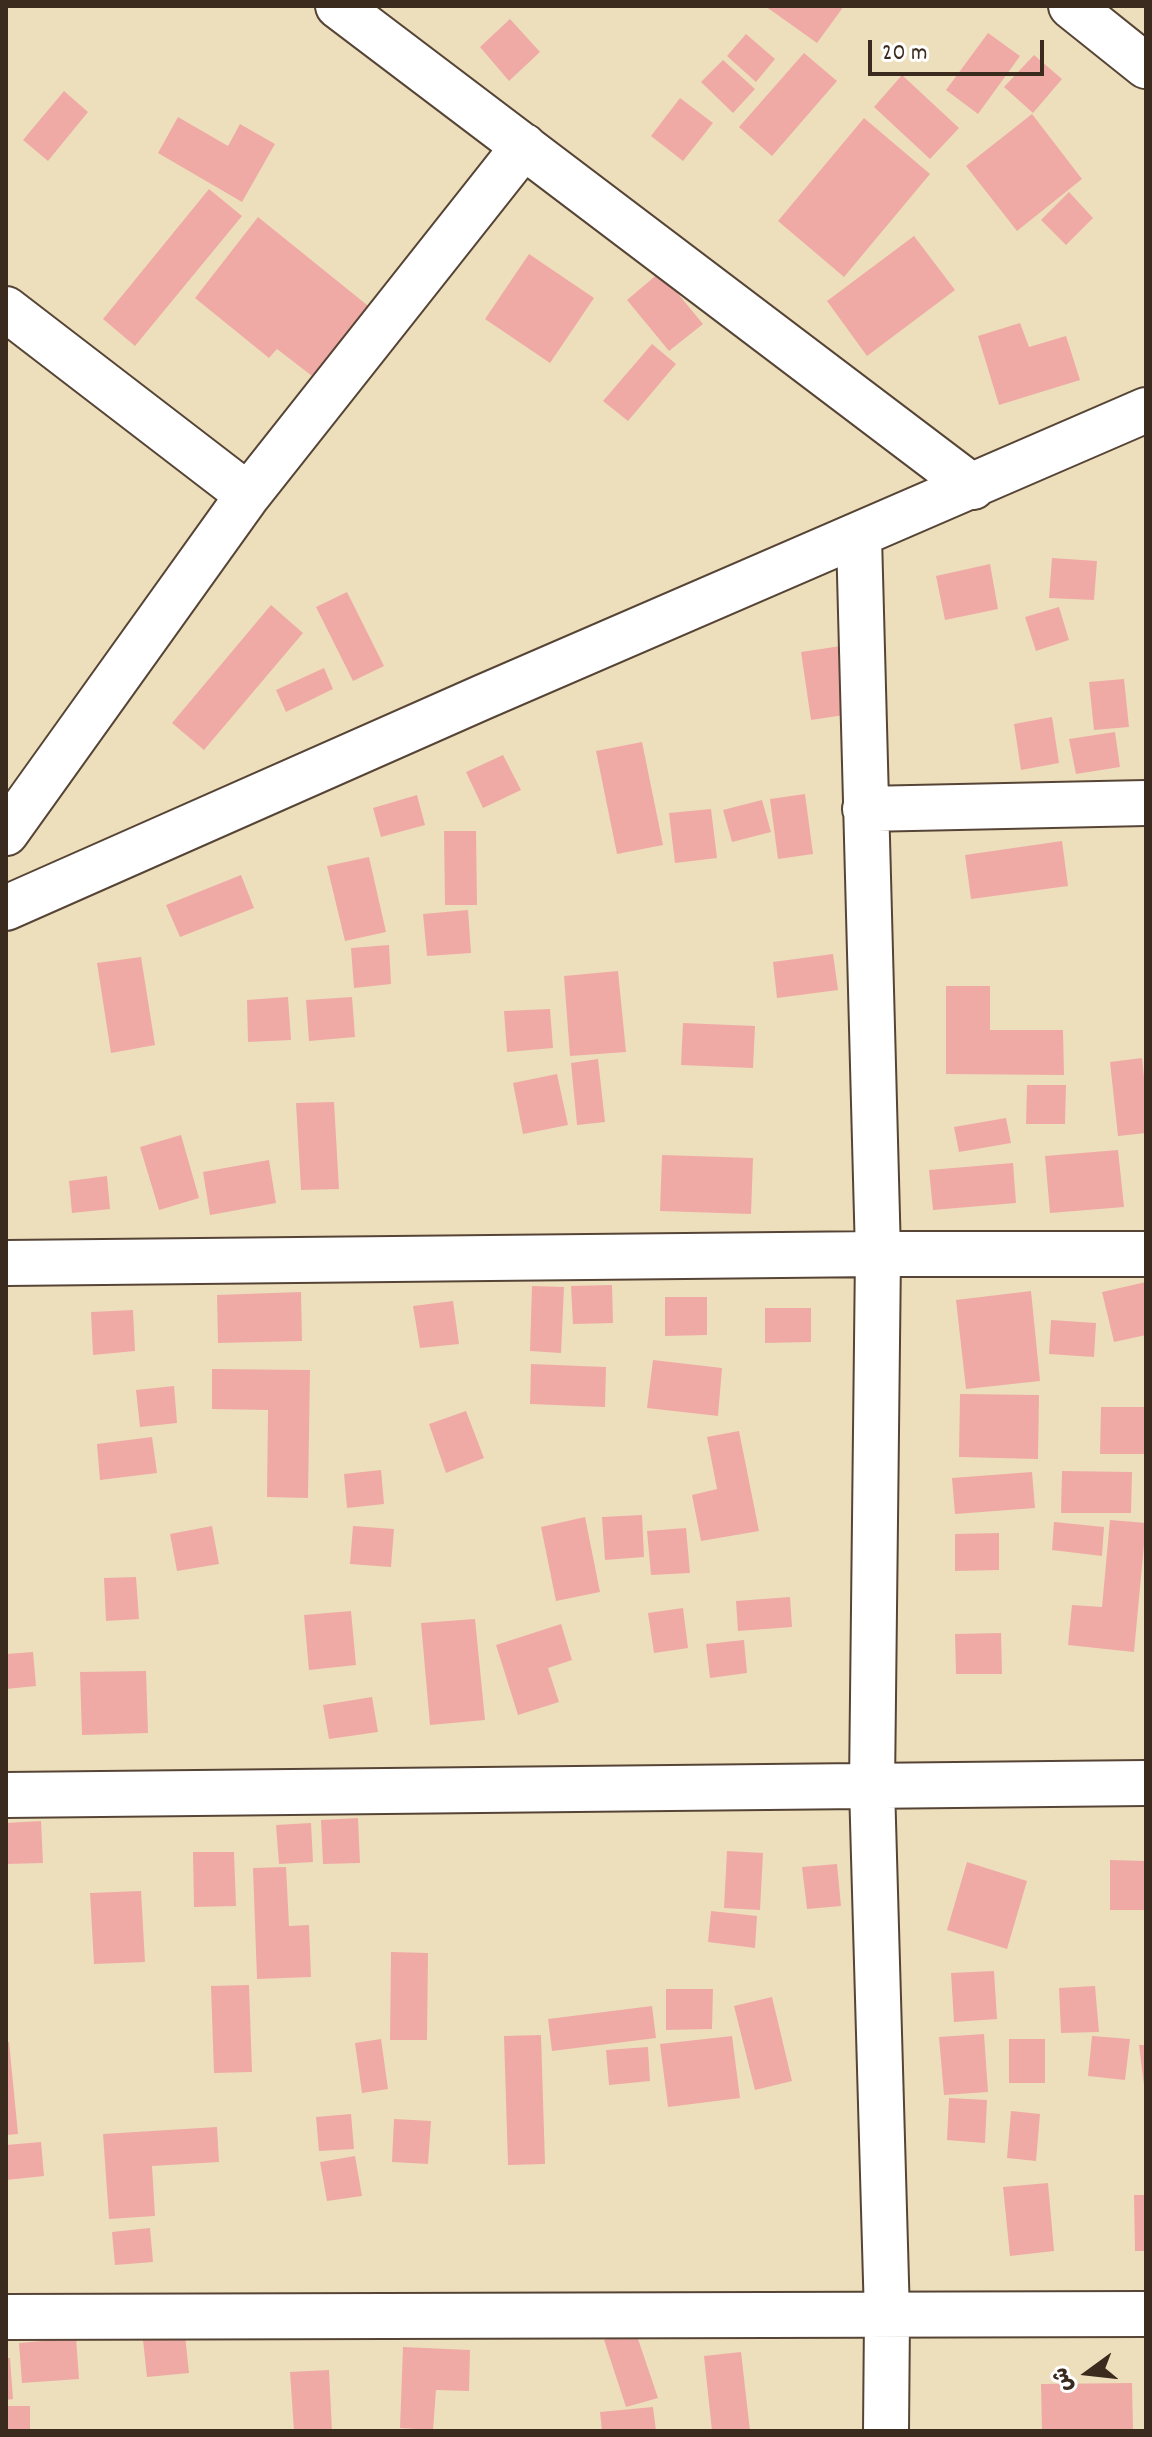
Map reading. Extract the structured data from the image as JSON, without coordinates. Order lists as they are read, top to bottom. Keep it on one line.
{"scale_bar":"20 m","north":"left"}
